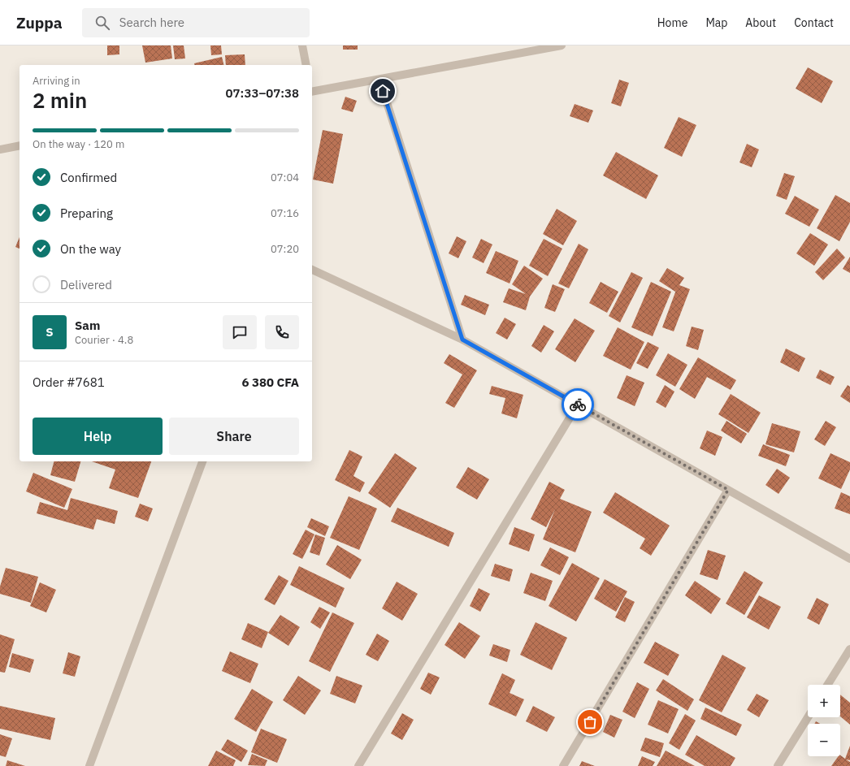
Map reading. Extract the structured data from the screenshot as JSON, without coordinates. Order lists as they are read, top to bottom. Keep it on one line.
{"page":{"header":"Zuppa","search":"Search here","nav":["Home","Map","About","Contact"],"heading":["2 min","Arriving in","07:33–07:38"],"panel":["Sam","Courier · 4.8","Order #7681","6 380 CFA"],"bar":"On the way · 120 m","list":[["Confirmed","07:04"],["Preparing","07:16"],["On the way","07:20"],"Delivered"],"round":"S","buttons":["Help","Share"],"map_buttons":["+","−"]}}
